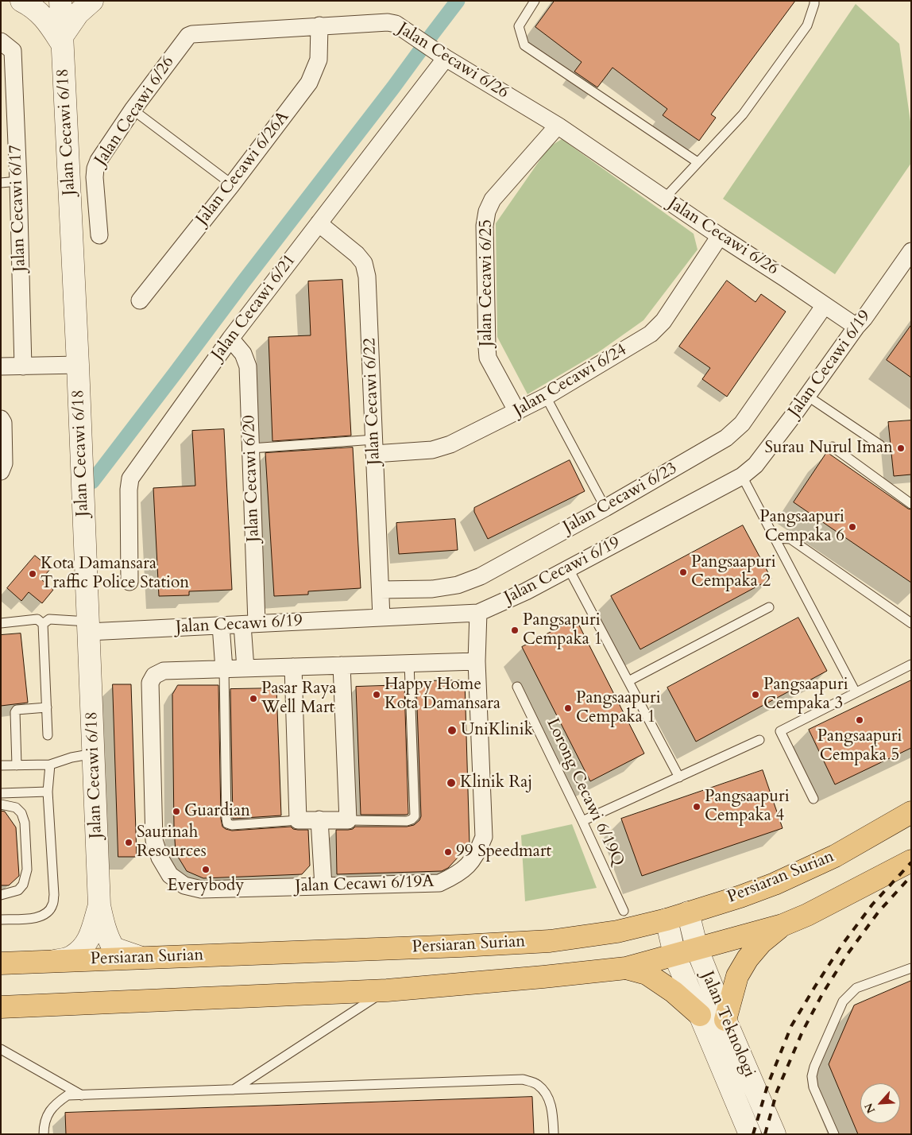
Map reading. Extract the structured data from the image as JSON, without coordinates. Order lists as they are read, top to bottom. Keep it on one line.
{"streets":{"main road":["Persiaran Surian"],"street":["Jalan Cecawi 6/26","Jalan Cecawi 6/18","Jalan Cecawi 6/26A","Jalan Cecawi 6/17","Jalan Cecawi 6/25","Jalan Cecawi 6/21","Jalan Cecawi 6/19","Jalan Cecawi 6/24","Jalan Cecawi 6/22","Jalan Cecawi 6/20","Jalan Cecawi 6/23","Jalan Cecawi 6/19A","Jalan Teknologi"],"lane":["Lorong Cecawi 6/19Q"]},"crossings":[["Jalan Cecawi 6/26","Jalan Cecawi 6/26A"],["Jalan Cecawi 6/26","Jalan Cecawi 6/25"],["Jalan Cecawi 6/26","Jalan Cecawi 6/21"],["Jalan Cecawi 6/26","Jalan Cecawi 6/19"],["Jalan Cecawi 6/26","Jalan Cecawi 6/24"],["Jalan Cecawi 6/26","Jalan Cecawi 6/23"],["Jalan Cecawi 6/18","Jalan Cecawi 6/19"],["Jalan Cecawi 6/18","Persiaran Surian"],["Jalan Cecawi 6/25","Jalan Cecawi 6/24"],["Jalan Cecawi 6/21","Jalan Cecawi 6/22"],["Jalan Cecawi 6/21","Jalan Cecawi 6/20"],["Jalan Cecawi 6/19","Jalan Cecawi 6/20"],["Jalan Cecawi 6/24","Jalan Cecawi 6/22"],["Jalan Cecawi 6/22","Jalan Cecawi 6/23"],["Jalan Cecawi 6/20","Jalan Cecawi 6/19A"],["Persiaran Surian","Jalan Teknologi"]],"places":["Surau Nurul Iman","Pangsaapuri Cempaka 6","Pangsaapuri Cempaka 2","Kota Damansara Traffic Police Station","Pangsapuri Cempaka 1","Happy Home Kota Damansara","Pangsaapuri Cempaka 3","Pasar Raya Well Mart","Pangsaapuri Cempaka 1","Pangsaapuri Cempaka 5","UniKlinik","Klinik Raj","Pangsaapuri Cempaka 4","Guardian","Saurinah Resources","99 Speedmart","Everybody"],"north":"bottom left"}
